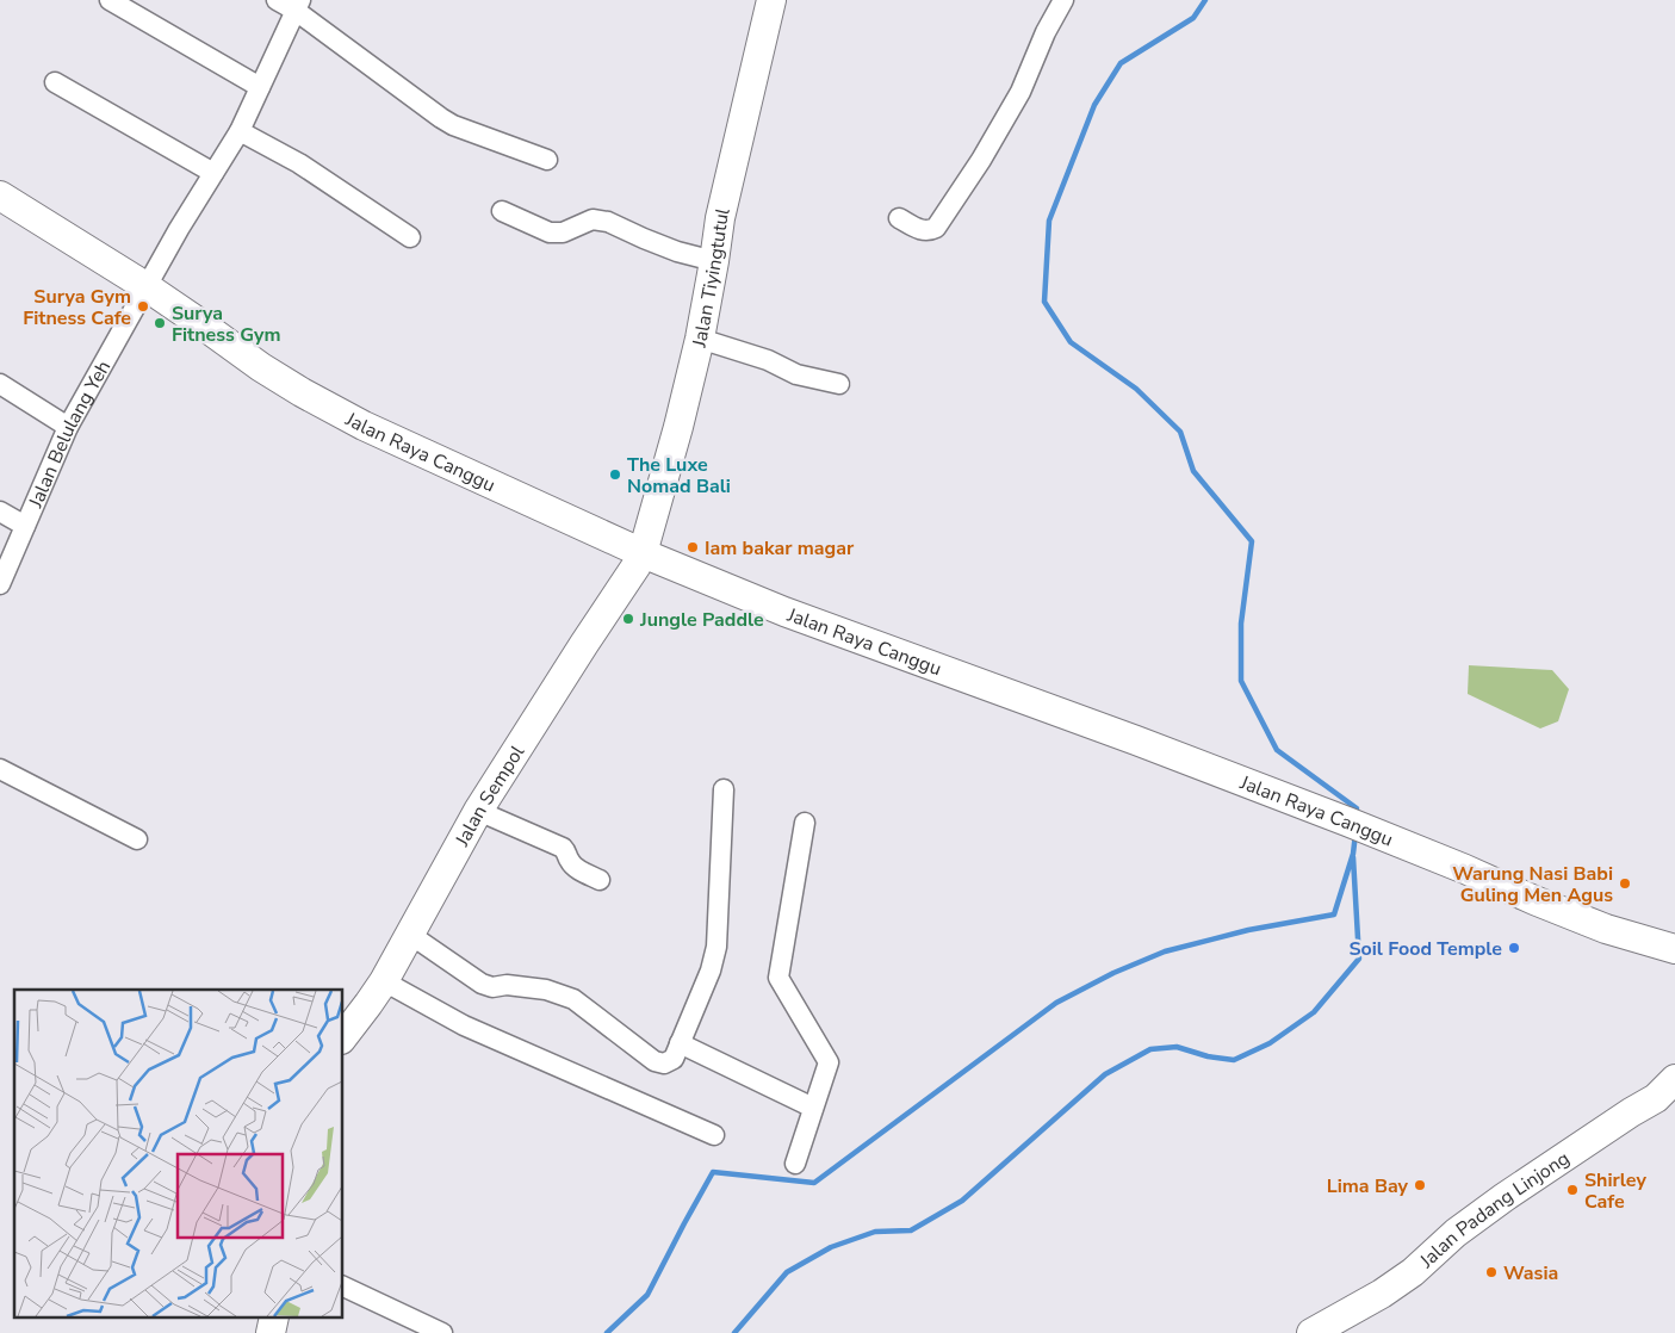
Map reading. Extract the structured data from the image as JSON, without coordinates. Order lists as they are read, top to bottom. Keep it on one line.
{"streets":{"main road":["Jalan Tiyingtutul","Jalan Raya Canggu","Jalan Sempol","Jalan Padang Linjong"],"street":["Jalan Belulang Yeh"]},"crossings":[["Jalan Tiyingtutul","Jalan Raya Canggu"],["Jalan Tiyingtutul","Jalan Sempol"],["Jalan Belulang Yeh","Jalan Raya Canggu"],["Jalan Raya Canggu","Jalan Sempol"]],"places":["Surya Gym Fitness Cafe","Surya Fitness Gym","The Luxe Nomad Bali","Iam bakar magar","Jungle Paddle","Warung Nasi Babi Guling Men Agus","Soil Food Temple","Lima Bay","Shirley Cafe","Wasia"]}
